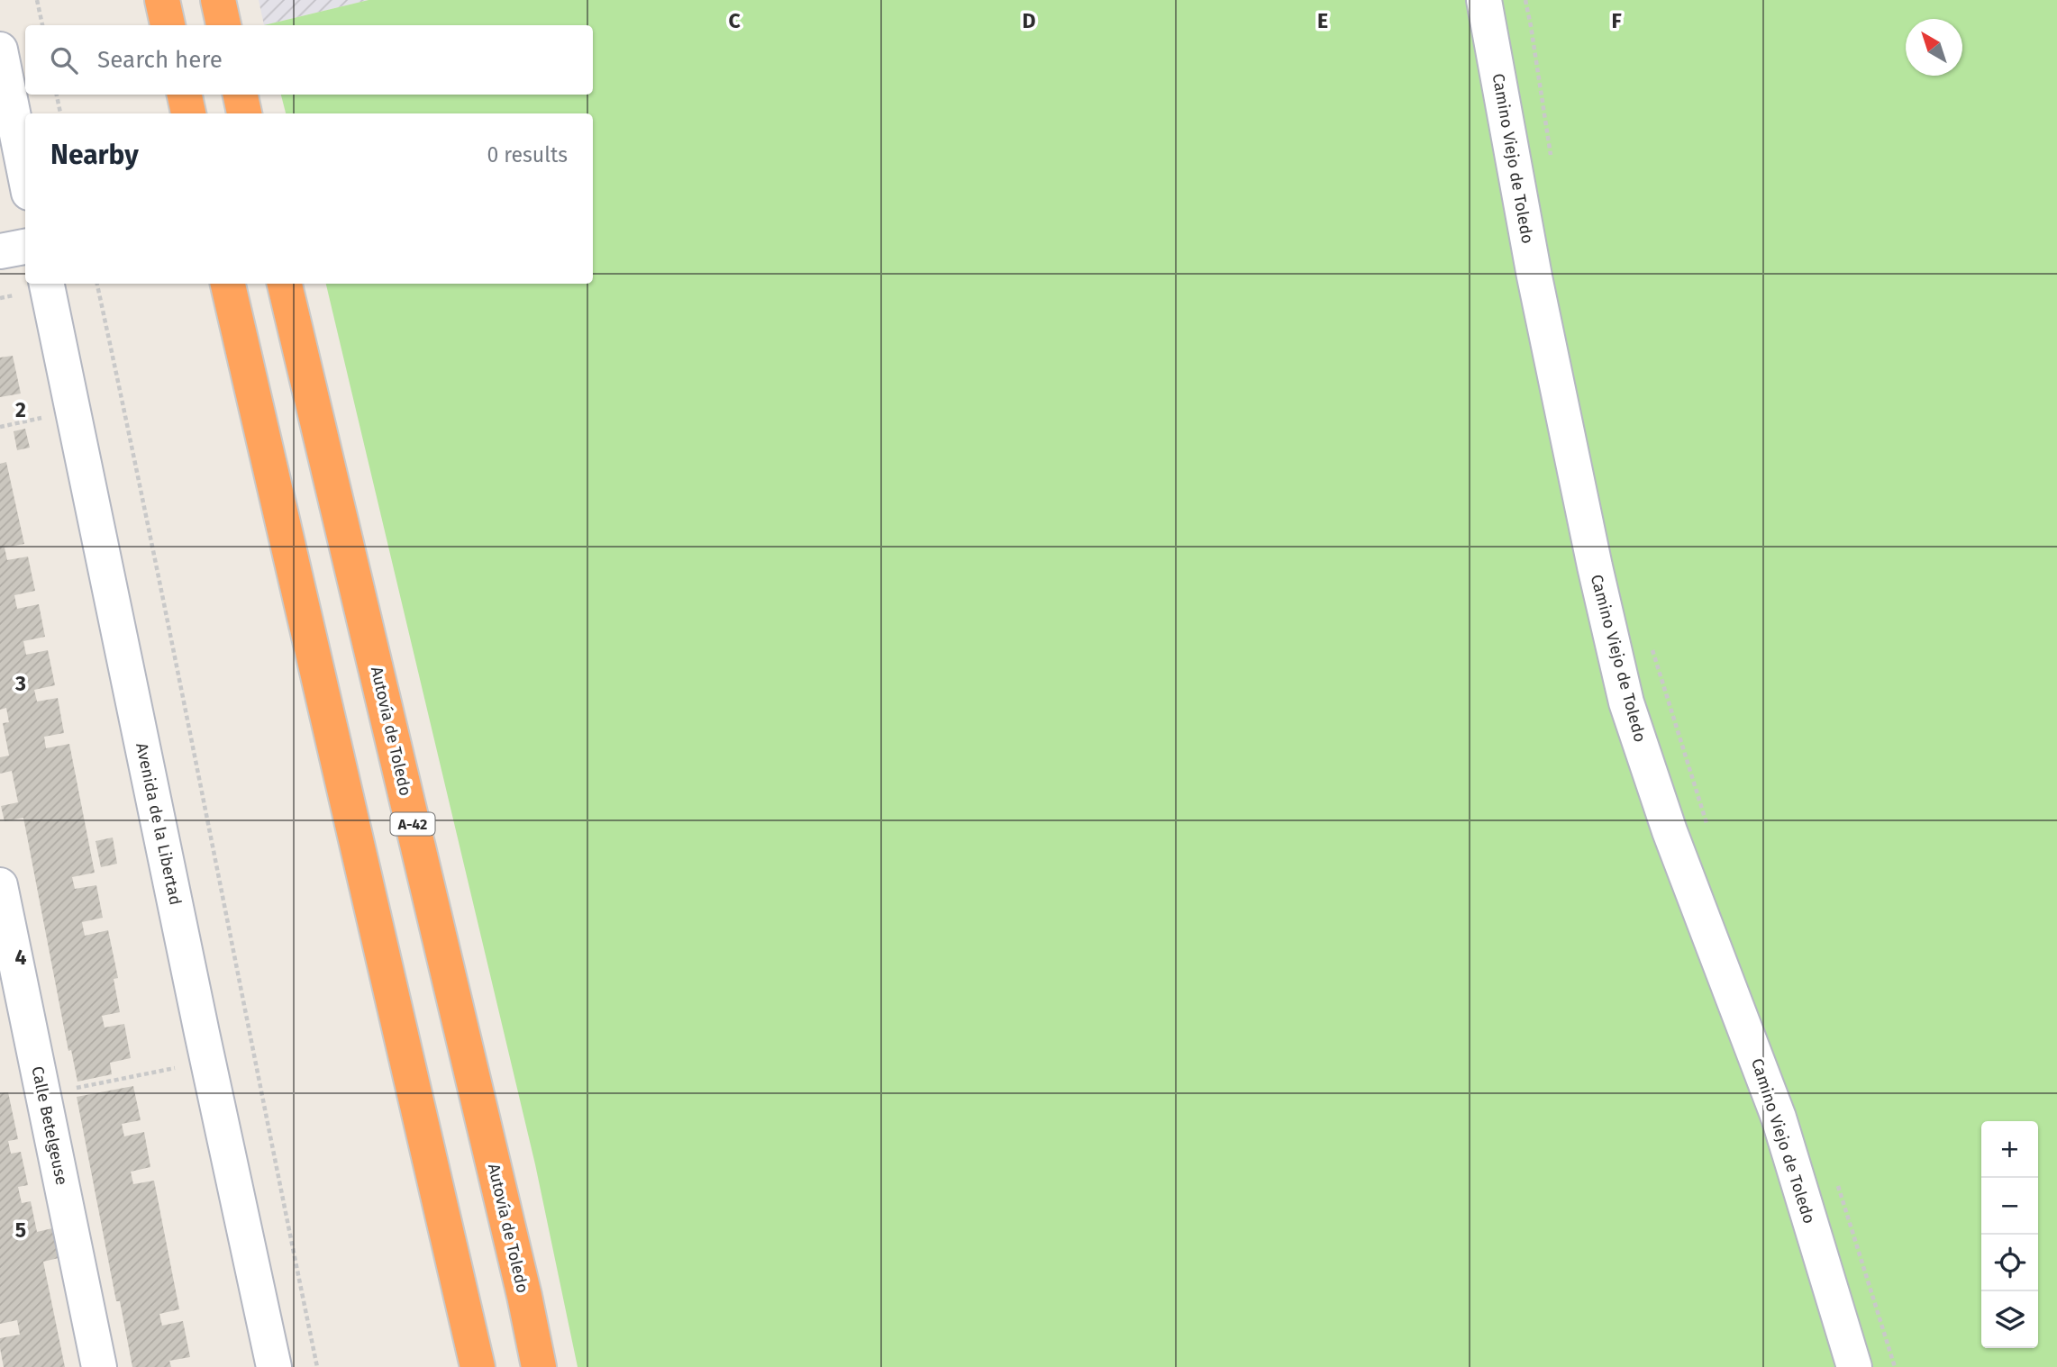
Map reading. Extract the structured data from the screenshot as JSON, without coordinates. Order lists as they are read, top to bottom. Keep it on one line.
{"streets":{"highway":["Autovía de Toledo","A-42"],"street":["Camino Viejo de Toledo","Avenida de la Libertad","Calle Betelgeuse"]},"north":"top left","page":{"search":"Search here","heading":["Nearby","0 results"],"map_buttons":["+","−"]},"grid":{"columns":["C","D","E","F"],"rows":["2","3","4","5"]}}
